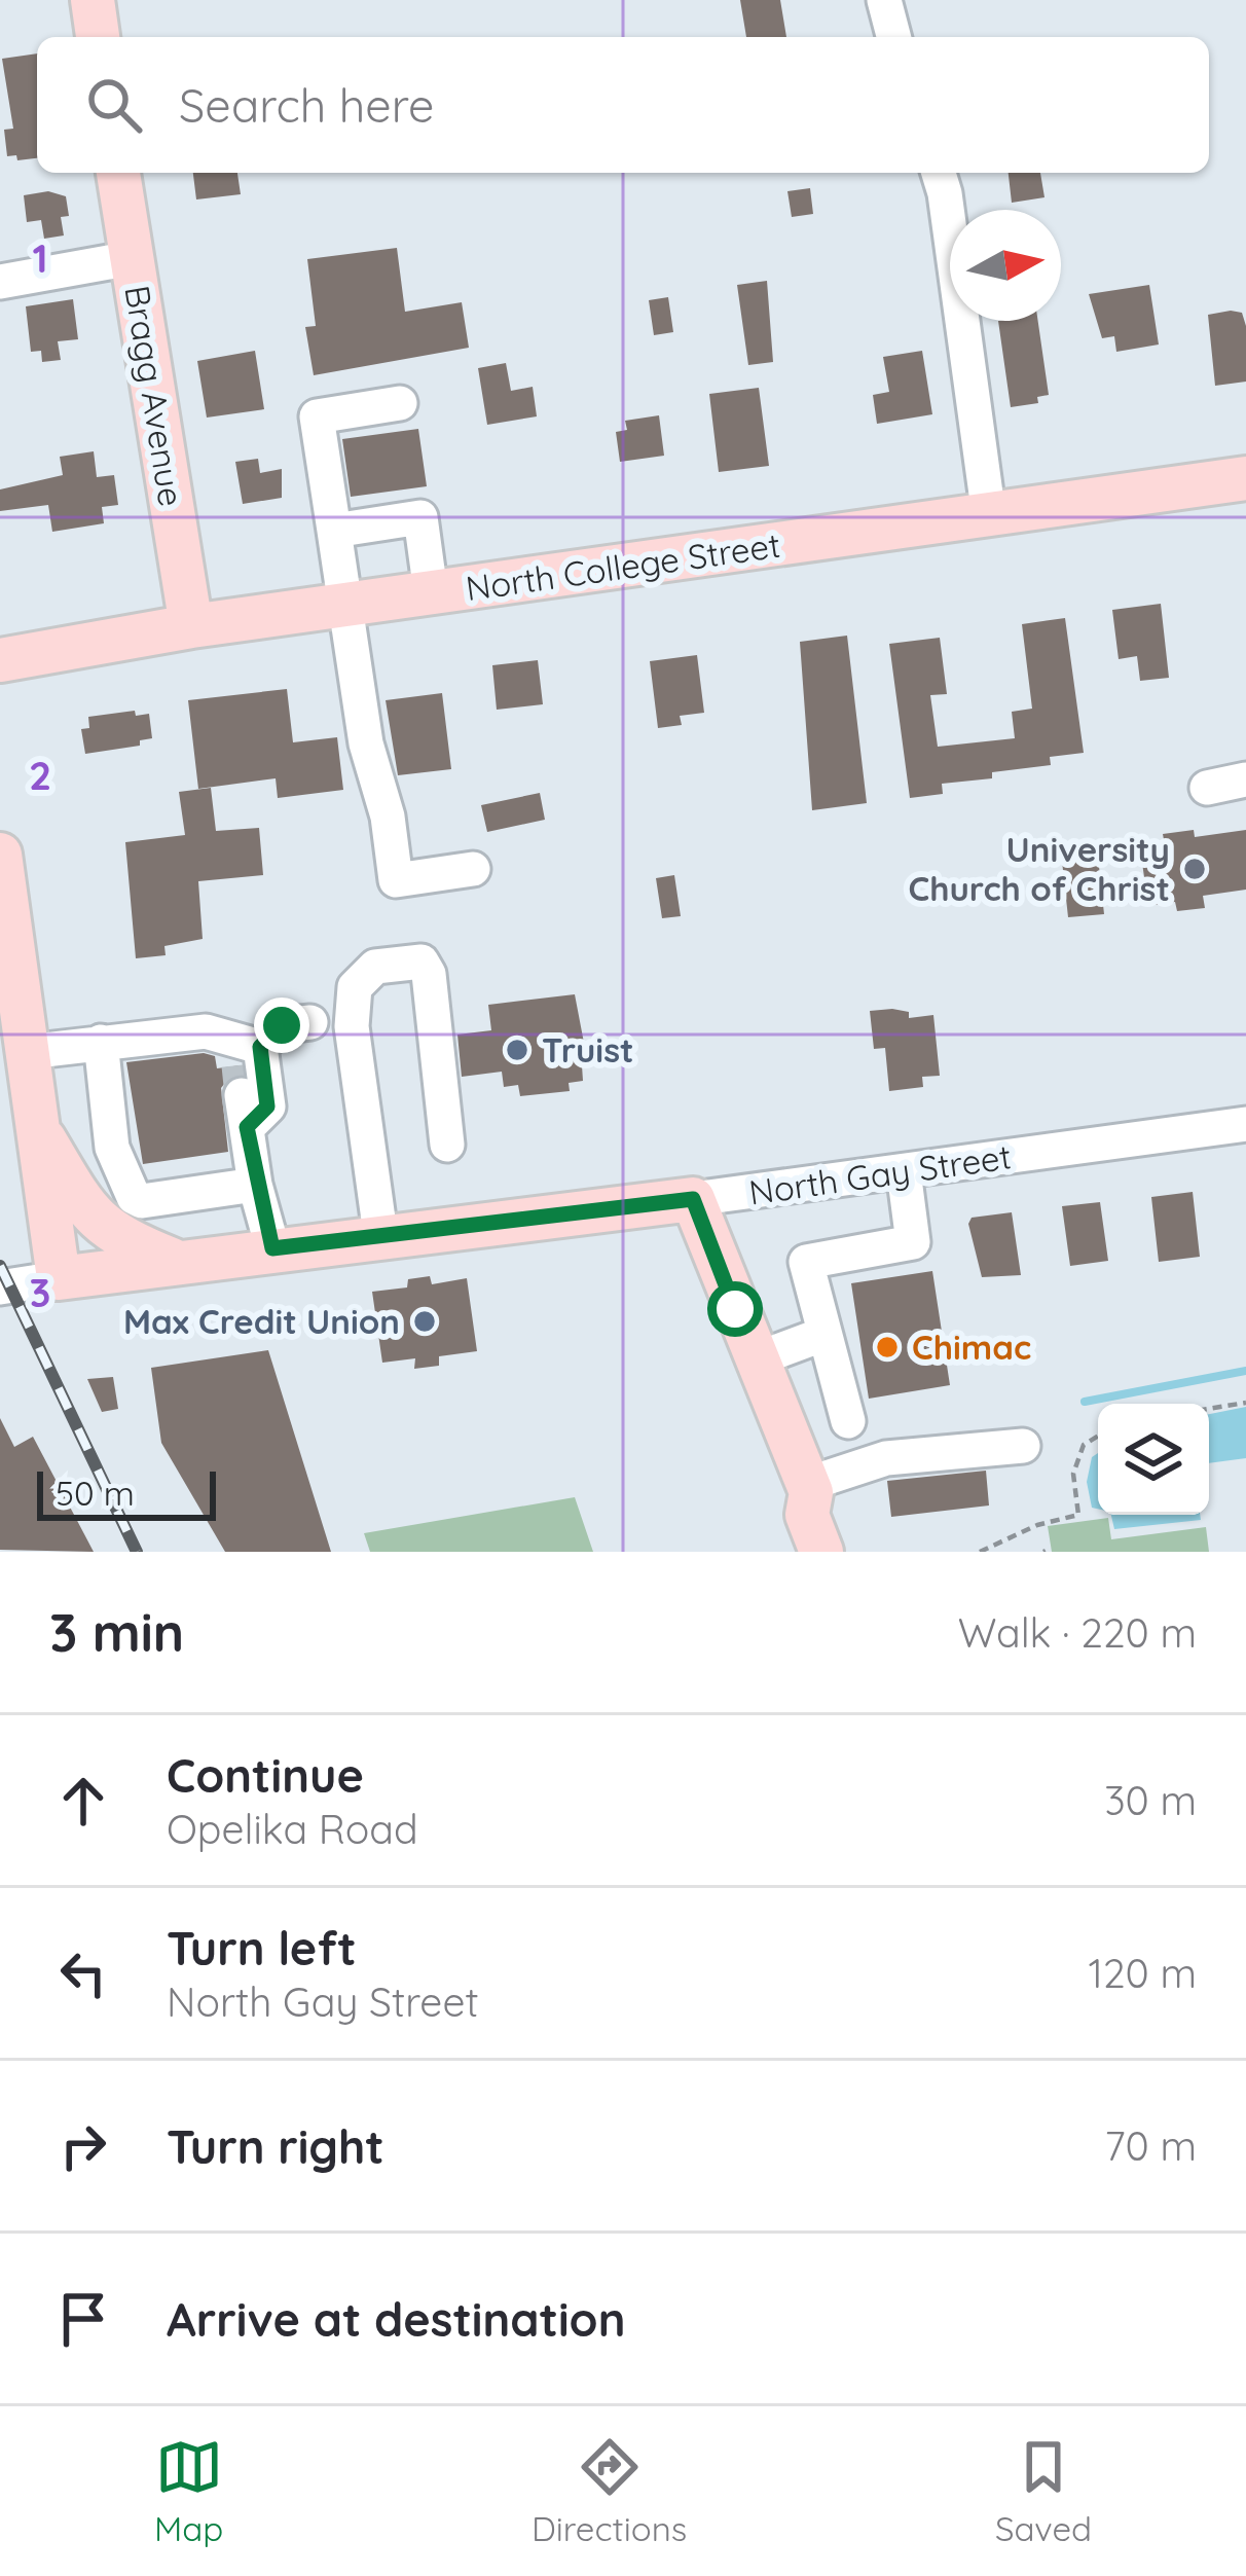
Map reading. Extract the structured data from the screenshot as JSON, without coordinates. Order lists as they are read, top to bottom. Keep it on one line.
{"streets":{"main road":["Bragg Avenue","North College Street","North Gay Street"]},"crossings":[["Bragg Avenue","North College Street"]],"places":["University Church of Christ","Truist","Max Credit Union","Chimac"],"scale_bar":"50 m","north":"right","page":{"search":"Search here","scale":"50 m","heading":["3 min","Walk · 220 m"],"list":[["Continue","Opelika Road","30 m"],["Turn left","North Gay Street","120 m"],["Turn right","70 m"],"Arrive at destination"],"nav":["Map","Directions","Saved"]},"grid":{"rows":["1","2","3"]}}
